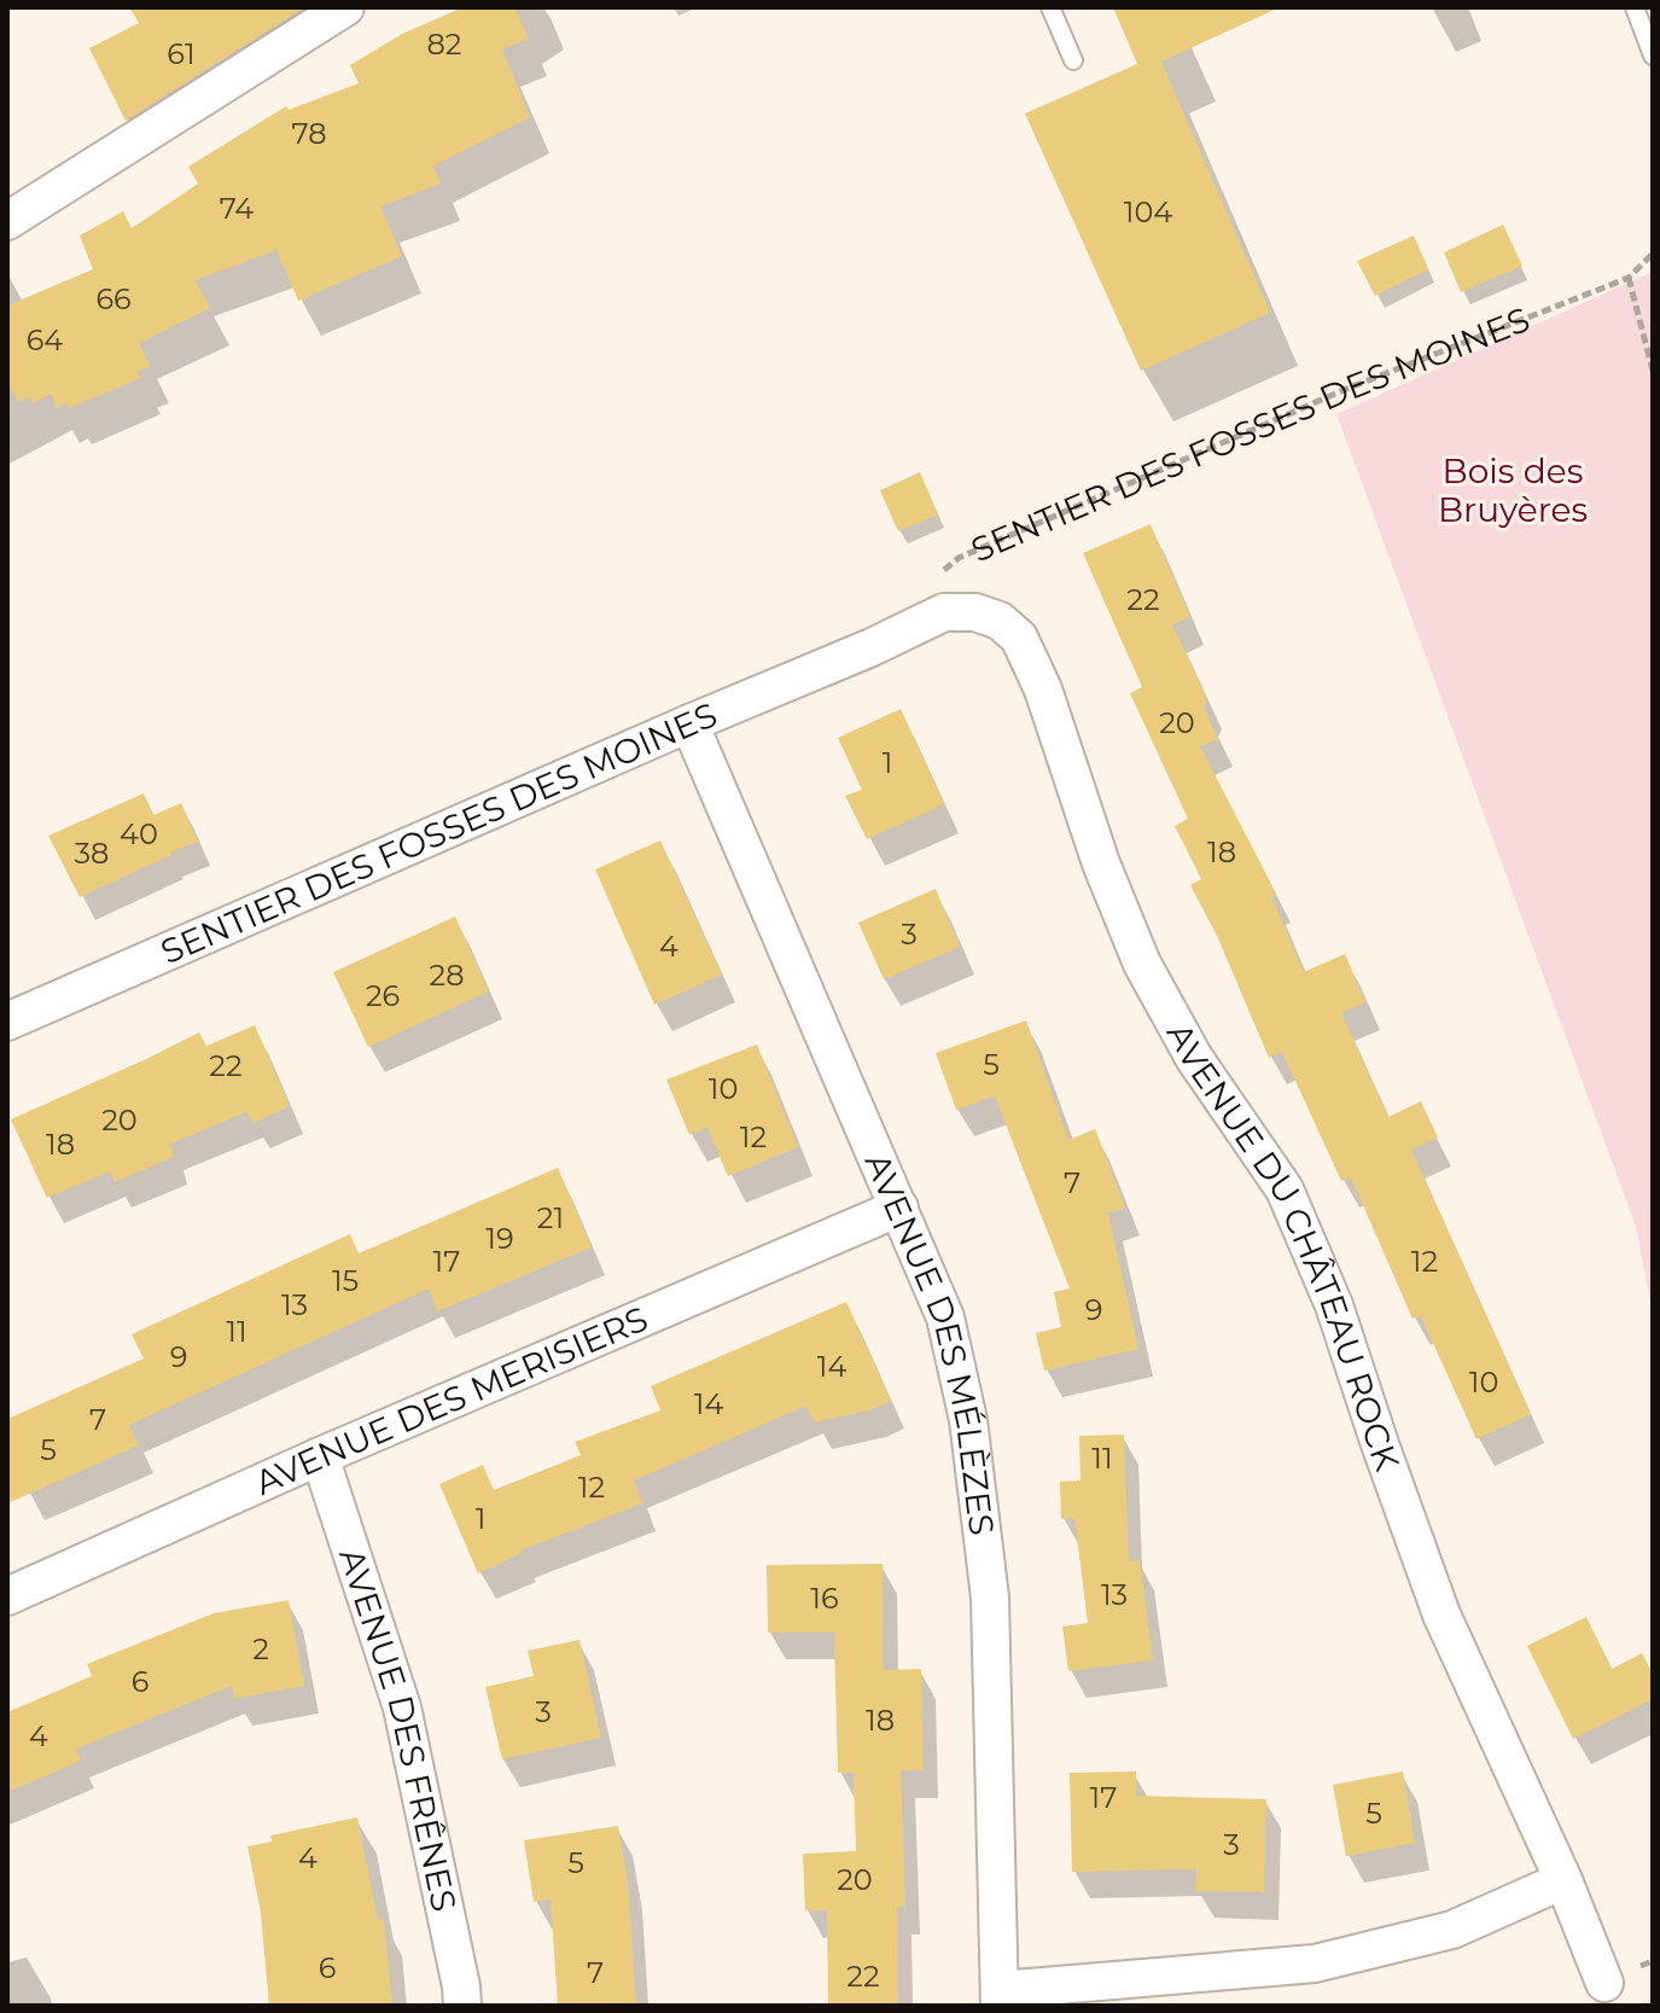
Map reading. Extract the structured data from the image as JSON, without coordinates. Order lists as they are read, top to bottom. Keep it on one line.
{"streets":{"street":["SENTIER DES FOSSES DES MOINES","AVENUE DU CHÂTEAU ROCK","AVENUE DES MÉLÈZES","AVENUE DES MERISIERS","AVENUE DES FRÊNES"]},"crossings":[["SENTIER DES FOSSES DES MOINES","AVENUE DU CHÂTEAU ROCK"],["SENTIER DES FOSSES DES MOINES","AVENUE DES MÉLÈZES"],["AVENUE DES MÉLÈZES","AVENUE DES MERISIERS"],["AVENUE DES MERISIERS","AVENUE DES FRÊNES"]],"parks":["Bois des Bruyères"],"house_numbers":["82","61","78","74","104","66","64","22","20","1","40","18","38","3","4","28","26","5","22","10","20","12","18","7","21","19","17","12","15","13","9","11","9","14","10","14","7","5","11","12","1","13","16","2","6","3","18","4","17","5","3","4","5","20","6","7","22"]}
